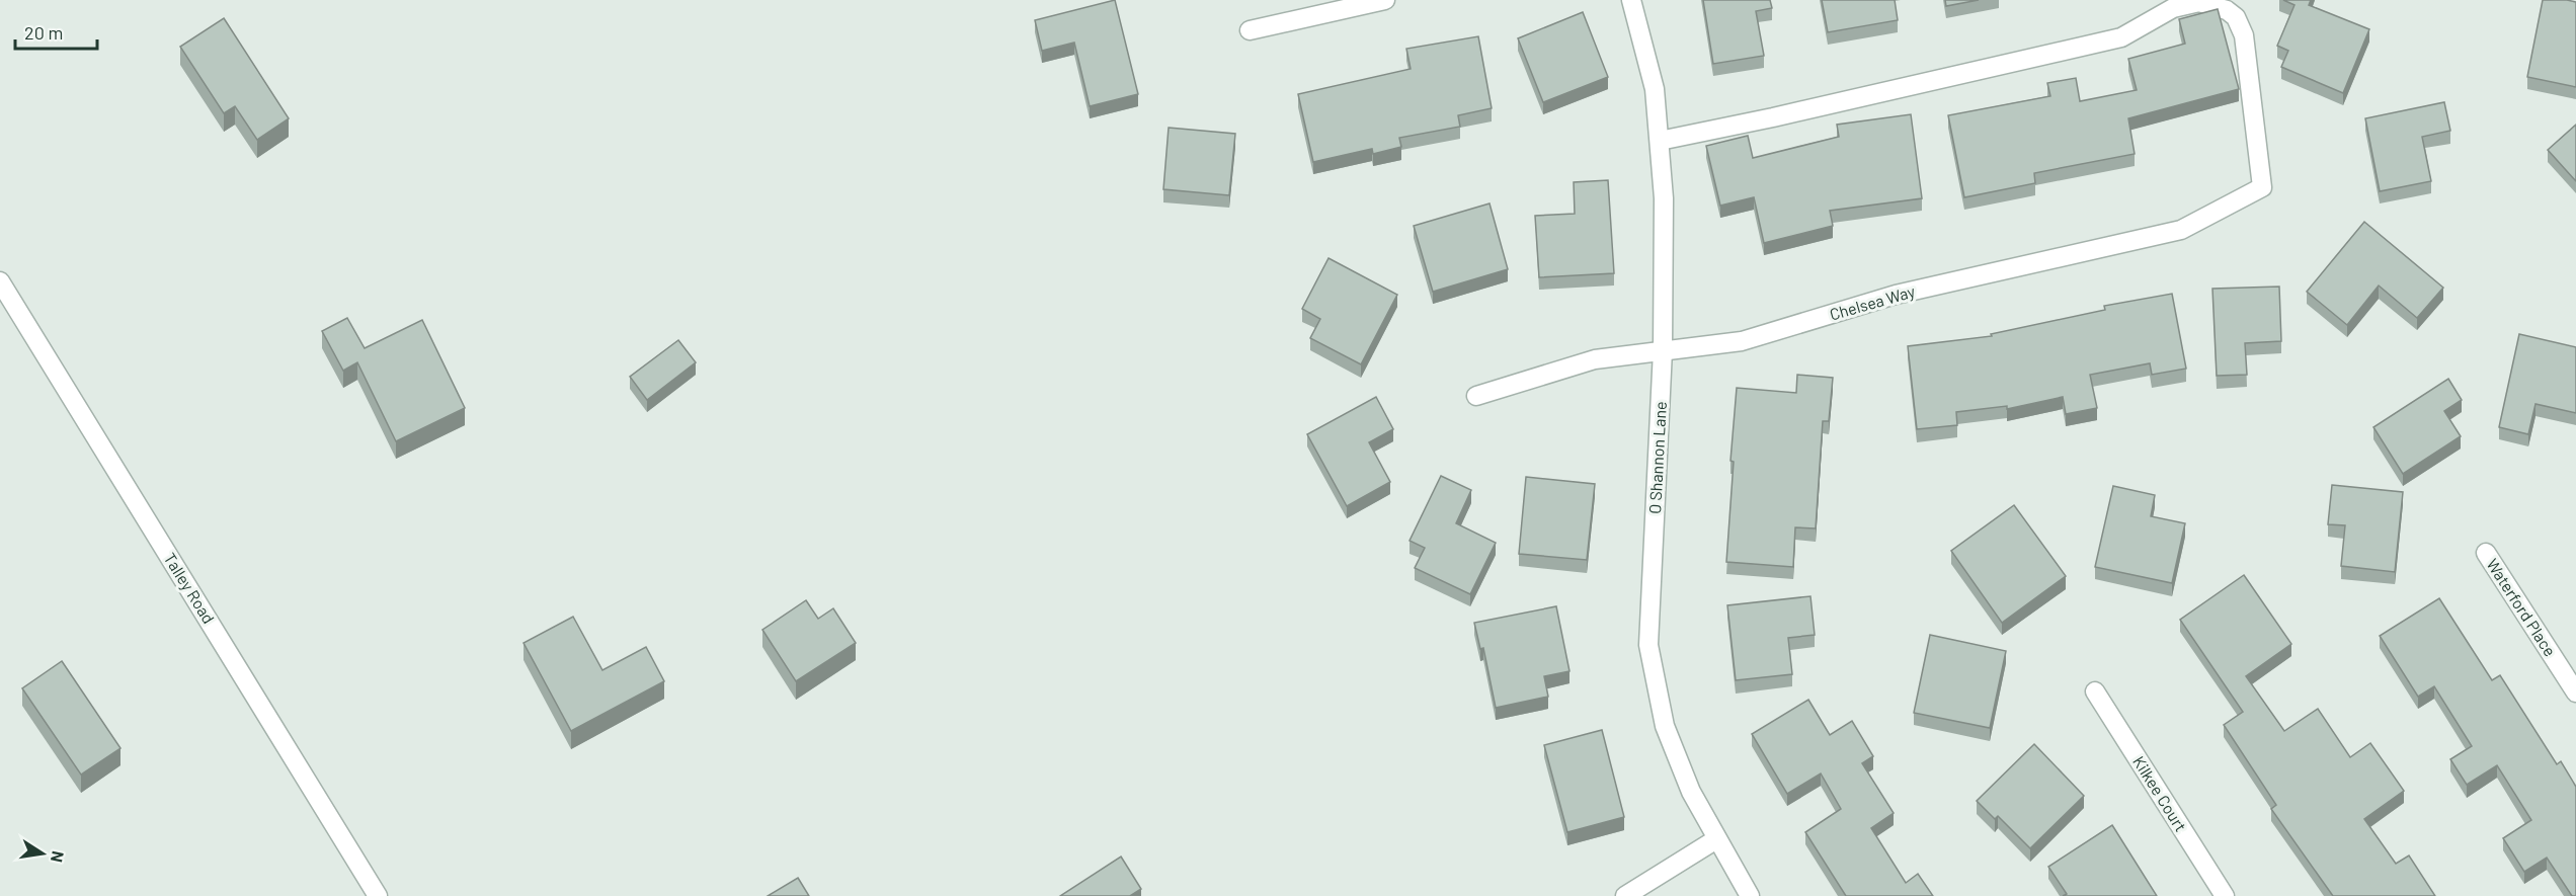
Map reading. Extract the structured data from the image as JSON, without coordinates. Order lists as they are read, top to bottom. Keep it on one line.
{"streets":{"street":["Chelsea Way","O Shannon Lane","Talley Road","Waterford Place","Kilkee Court"]},"crossings":[["Chelsea Way","O Shannon Lane"]],"scale_bar":"20 m","north":"right"}
